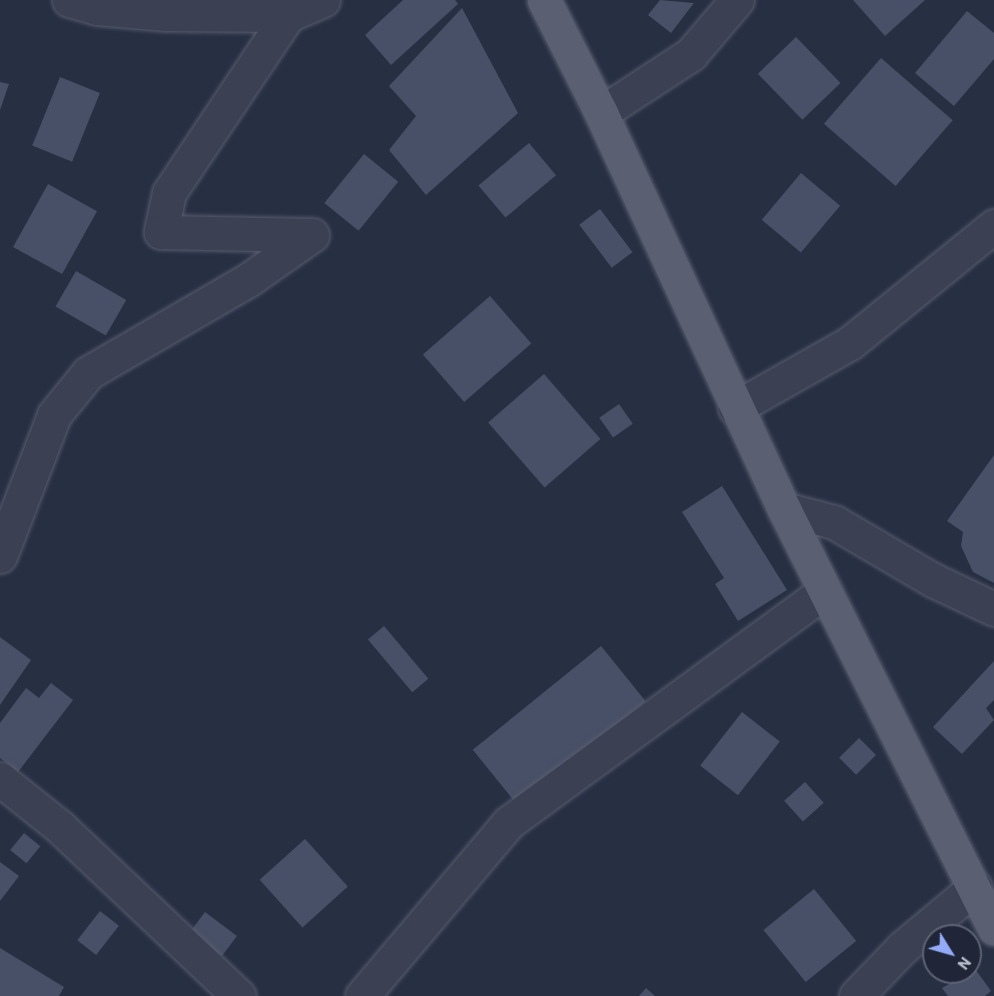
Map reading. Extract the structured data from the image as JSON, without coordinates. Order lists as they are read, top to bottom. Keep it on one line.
{"north":"bottom right"}
